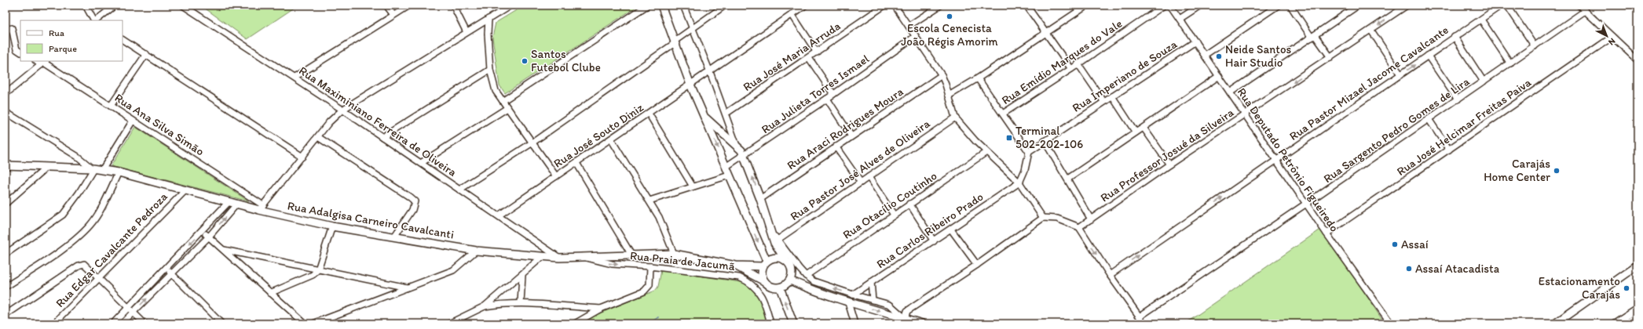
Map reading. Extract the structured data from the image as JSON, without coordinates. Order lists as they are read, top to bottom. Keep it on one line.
{"streets":{"main road":["Rua Adalgisa Carneiro Cavalcanti"],"street":["Rua José Maria Arruda","Rua Emídio Marques do Vale","Rua Imperiano de Souza","Rua Pastor Mizael Jacome Cavalcante","Rua Julieta Torres Ismael","Rua Maximiniano Ferreira de Oliveira","Rua Ana Silva Simão","Rua José Helcimar Freitas Paiva","Rua Araci Rodrigues Moura","Rua Sargento Pedro Gomes de Lira","Rua José Souto Diniz","Rua Professor Josué da Silveira","Rua Deputado Petrônio Figueiredo","Rua Pastor José Alves de Oliveira","Rua Otacílio Coutinho","Rua Carlos Ribeiro Prado","Rua Edgar Cavalcante Pedroza","Rua Praia de Jacumã"]},"crossings":[["Rua Imperiano de Souza","Rua Deputado Petrônio Figueiredo"],["Rua Pastor Mizael Jacome Cavalcante","Rua Deputado Petrônio Figueiredo"],["Rua Maximiniano Ferreira de Oliveira","Rua José Souto Diniz"],["Rua Maximiniano Ferreira de Oliveira","Rua Adalgisa Carneiro Cavalcanti"],["Rua Ana Silva Simão","Rua Adalgisa Carneiro Cavalcanti"],["Rua José Helcimar Freitas Paiva","Rua Deputado Petrônio Figueiredo"],["Rua Sargento Pedro Gomes de Lira","Rua Deputado Petrônio Figueiredo"],["Rua Professor Josué da Silveira","Rua Deputado Petrônio Figueiredo"],["Rua Adalgisa Carneiro Cavalcanti","Rua Edgar Cavalcante Pedroza"],["Rua Adalgisa Carneiro Cavalcanti","Rua Praia de Jacumã"]],"one_way":["Rua Pastor Mizael Jacome Cavalcante"],"places":{"other":["Escola Cenecista João Régis Amorim","Neide Santos Hair Studio","Santos Futebol Clube","Carajás Home Center","Assaí","Assaí Atacadista","Estacionamento Carajás"],"transit":["Terminal 502-202-106"]},"legend":["Rua","Parque"],"north":"bottom right"}
